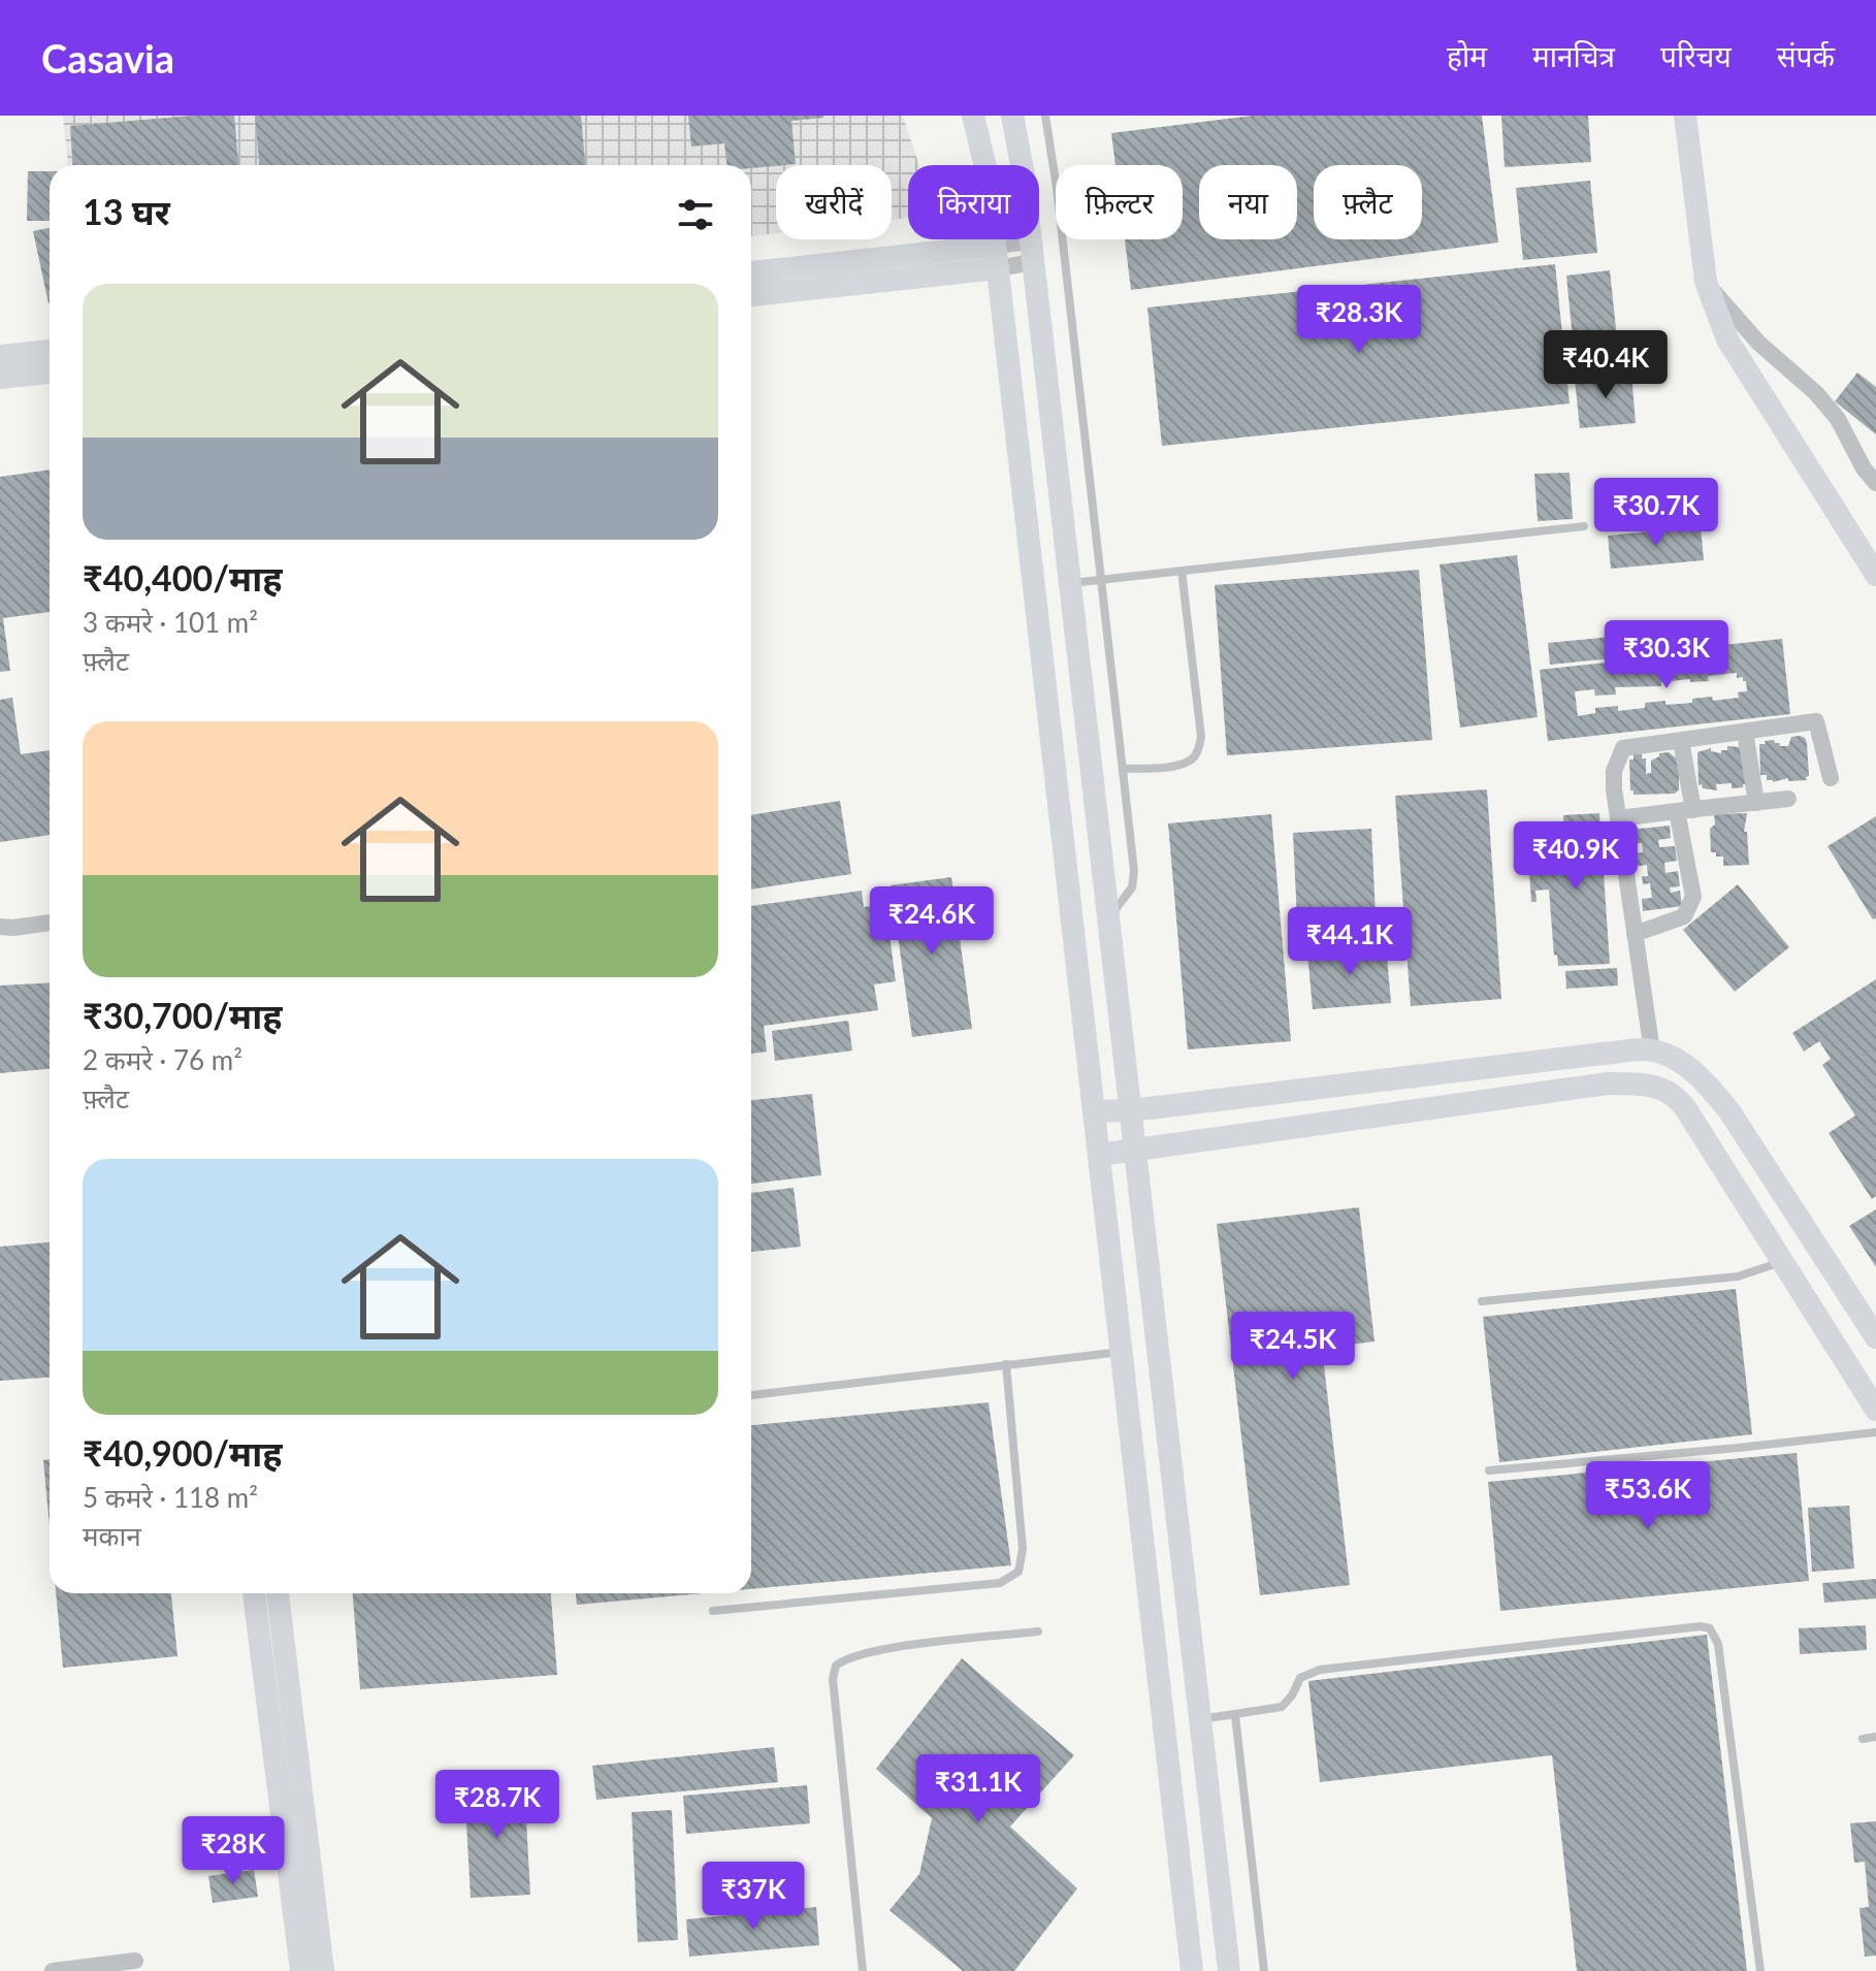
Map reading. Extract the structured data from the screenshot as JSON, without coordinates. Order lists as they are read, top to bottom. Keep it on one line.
{"page":{"header":"Casavia","nav":["होम","मानचित्र","परिचय","संपर्क"],"chip":["खरीदें","किराया","फ़िल्टर","नया","फ़्लैट"],"heading":"13 घर","list":[{"name":"₹40,400/माह","note":"3 कमरे · 101 m² · फ़्लैट"},{"name":"₹30,700/माह","note":"2 कमरे · 76 m² · फ़्लैट"},{"name":"₹40,900/माह","note":"5 कमरे · 118 m² · मकान"}],"price":["₹28.3K","₹40.4K","₹30.7K","₹30.3K","₹40.9K","₹24.6K","₹44.1K","₹24.5K","₹53.6K","₹31.1K","₹28.7K","₹28K","₹37K"]}}
